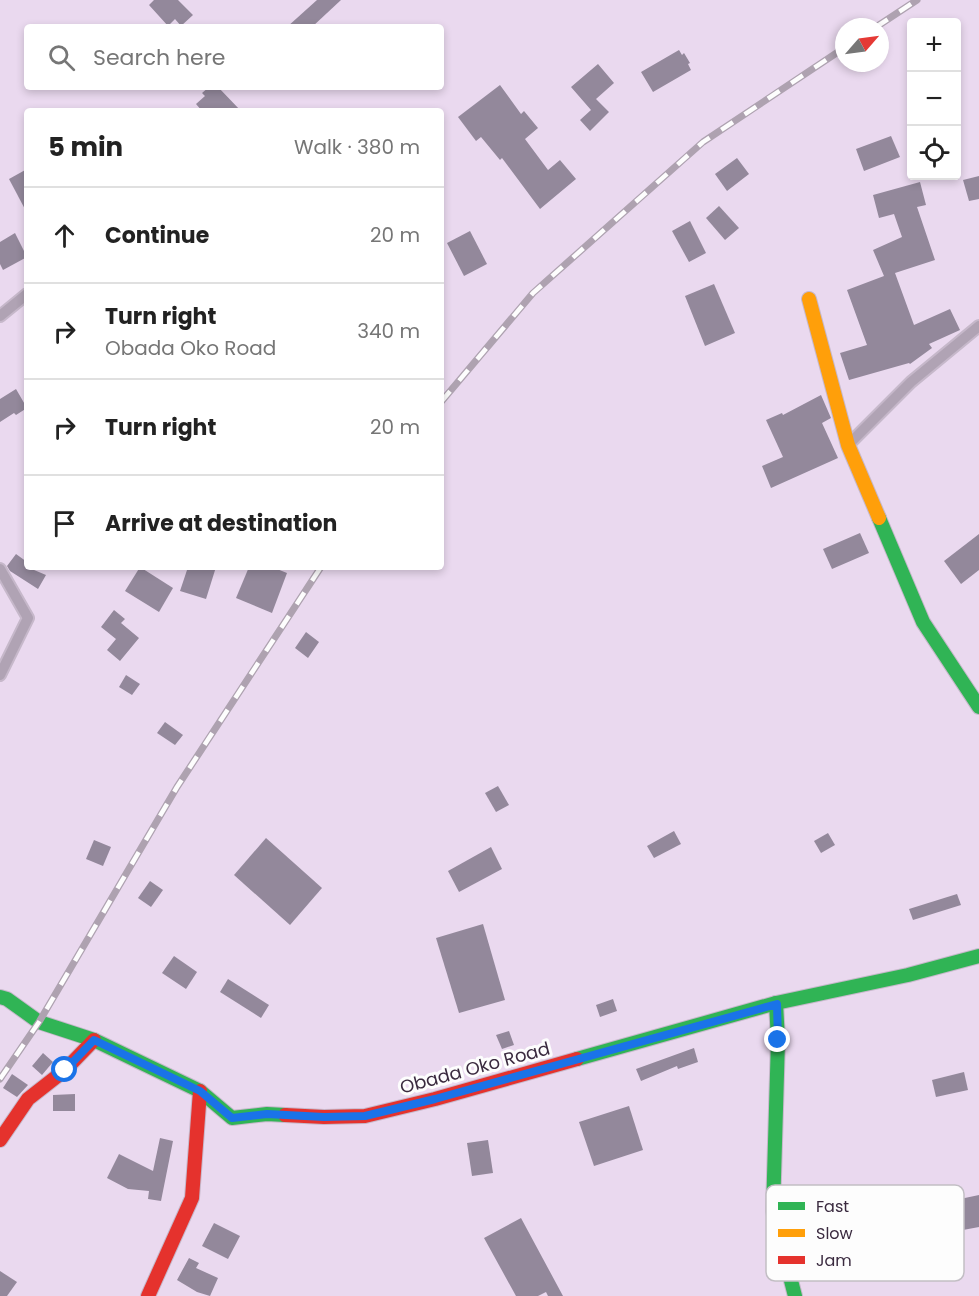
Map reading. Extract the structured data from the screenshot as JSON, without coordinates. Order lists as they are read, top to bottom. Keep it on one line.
{"streets":{"street":["Obada Oko Road"]},"legend":["Fast","Slow","Jam"],"north":"top right","page":{"map_buttons":["+","−"],"search":"Search here","heading":["5 min","Walk · 380 m"],"list":[["Continue","20 m"],["Turn right","Obada Oko Road","340 m"],["Turn right","20 m"],"Arrive at destination"]}}
